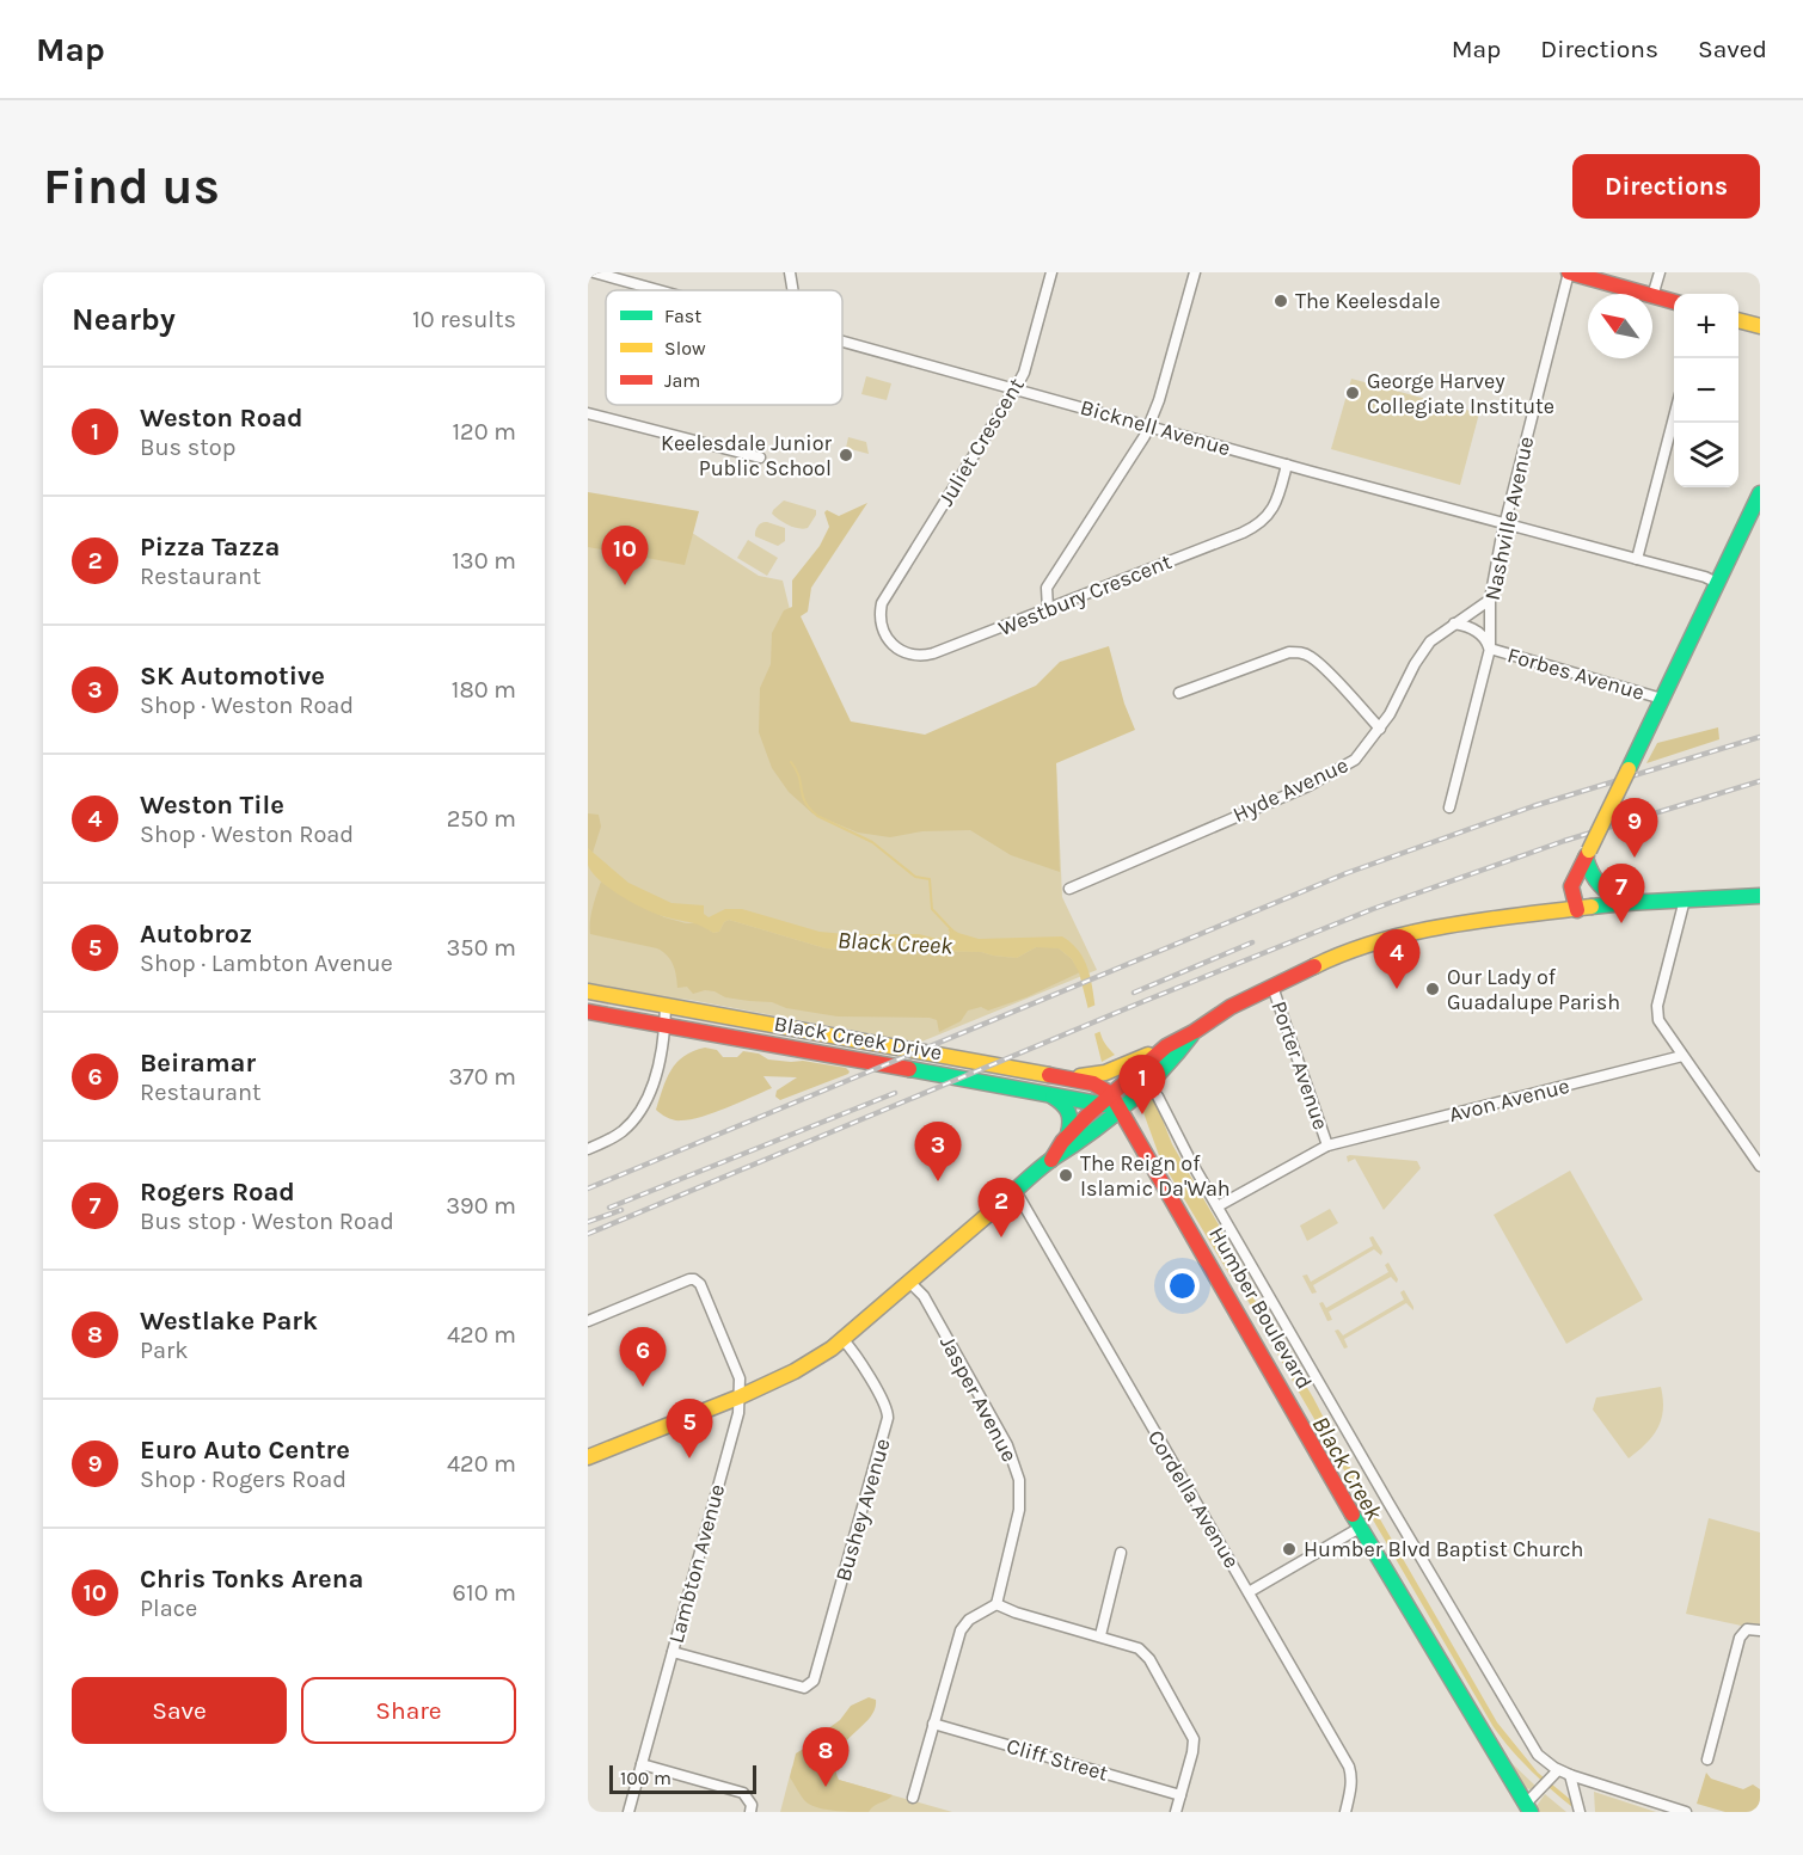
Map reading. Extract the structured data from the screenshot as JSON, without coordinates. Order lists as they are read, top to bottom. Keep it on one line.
{"streets":{"main road":["Black Creek Drive","Humber Boulevard"],"street":["Bicknell Avenue","Juliet Crescent","Nashville Avenue","Westbury Crescent","Forbes Avenue","Hyde Avenue","Porter Avenue","Avon Avenue","Jasper Avenue","Cordella Avenue","Bushey Avenue","Lambton Avenue","Cliff Street"]},"crossings":[["Bicknell Avenue","Juliet Crescent"],["Bicknell Avenue","Nashville Avenue"],["Bicknell Avenue","Westbury Crescent"],["Juliet Crescent","Westbury Crescent"],["Nashville Avenue","Forbes Avenue"],["Nashville Avenue","Hyde Avenue"],["Black Creek Drive","Humber Boulevard"],["Porter Avenue","Avon Avenue"],["Avon Avenue","Humber Boulevard"],["Bushey Avenue","Lambton Avenue"]],"water":["Black Creek"],"places":["The Keelesdale","George Harvey Collegiate Institute","Keelesdale Junior Public School","Our Lady of Guadalupe Parish","The Reign of Islamic Da'Wah","Humber Blvd Baptist Church"],"legend":["Fast","Slow","Jam"],"scale_bar":"100 m","north":"top left","page":{"header":"Map","nav":["Map","Directions","Saved"],"buttons":["Directions",["Save","Share"]],"title":"Find us","heading":["Nearby","10 results"],"map_buttons":["+","−"],"list":[{"mark":"1","name":"Weston Road","note":"Bus stop","value":"120 m"},{"mark":"2","name":"Pizza Tazza","note":"Restaurant","value":"130 m"},{"mark":"3","name":"SK Automotive","note":"Shop · Weston Road","value":"180 m"},{"mark":"4","name":"Weston Tile","note":"Shop · Weston Road","value":"250 m"},{"mark":"5","name":"Autobroz","note":"Shop · Lambton Avenue","value":"350 m"},{"mark":"6","name":"Beiramar","note":"Restaurant","value":"370 m"},{"mark":"7","name":"Rogers Road","note":"Bus stop · Weston Road","value":"390 m"},{"mark":"8","name":"Westlake Park","note":"Park","value":"420 m"},{"mark":"9","name":"Euro Auto Centre","note":"Shop · Rogers Road","value":"420 m"},{"mark":"10","name":"Chris Tonks Arena","note":"Place","value":"610 m"}],"pins":["10","9","7","4","1","3","2","6","5","8"],"scale":"100 m"}}
